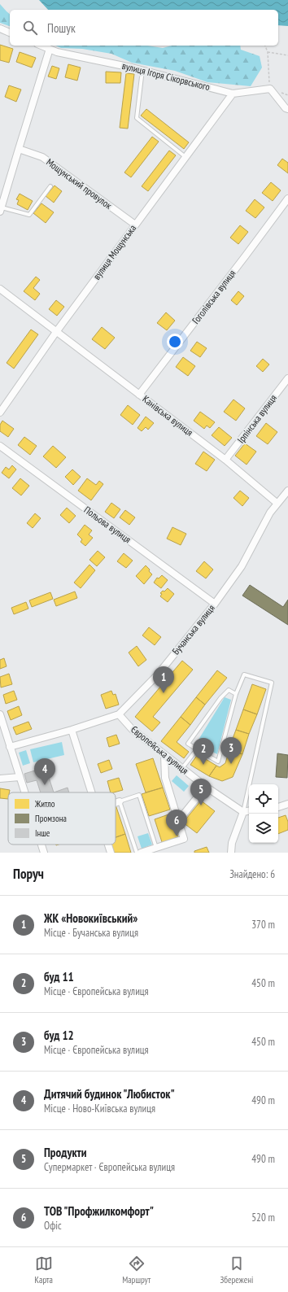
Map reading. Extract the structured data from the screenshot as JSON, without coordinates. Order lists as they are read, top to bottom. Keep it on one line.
{"streets":{"street":["вулиця Ігоря Сікорвського","Мощунський провулок","вулиця Мощунська","Гоголівська вулиця","Канівська вулиця","Ірпінська вулиця","Польова вулиця","Бучанська вулиця","Європейська вулиця"]},"crossings":[["вулиця Ігоря Сікорвського","вулиця Мощунська"],["Мощунський провулок","вулиця Мощунська"],["вулиця Мощунська","Канівська вулиця"],["Гоголівська вулиця","Канівська вулиця"],["Канівська вулиця","Ірпінська вулиця"],["Канівська вулиця","Бучанська вулиця"],["Польова вулиця","Бучанська вулиця"],["Бучанська вулиця","Європейська вулиця"]],"legend":["Житло","Промзона","Інше"],"page":{"search":"Пошук","pins":["1","3","2","4","5","6"],"heading":["Поруч","Знайдено: 6"],"list":[{"mark":"1","name":"ЖК «Новокиївський»","note":"Місце · Бучанська вулиця","value":"370 m"},{"mark":"2","name":"буд 11","note":"Місце · Європейська вулиця","value":"450 m"},{"mark":"3","name":"буд 12","note":"Місце · Європейська вулиця","value":"450 m"},{"mark":"4","name":"Дитячий будинок \"Любисток\"","note":"Місце · Ново-Київська вулиця","value":"490 m"},{"mark":"5","name":"Продукти","note":"Супермаркет · Європейська вулиця","value":"490 m"},{"mark":"6","name":"ТОВ \"Профжилкомфорт\"","note":"Офіс","value":"520 m"}],"nav":["Карта","Маршрут","Збережені"]}}
